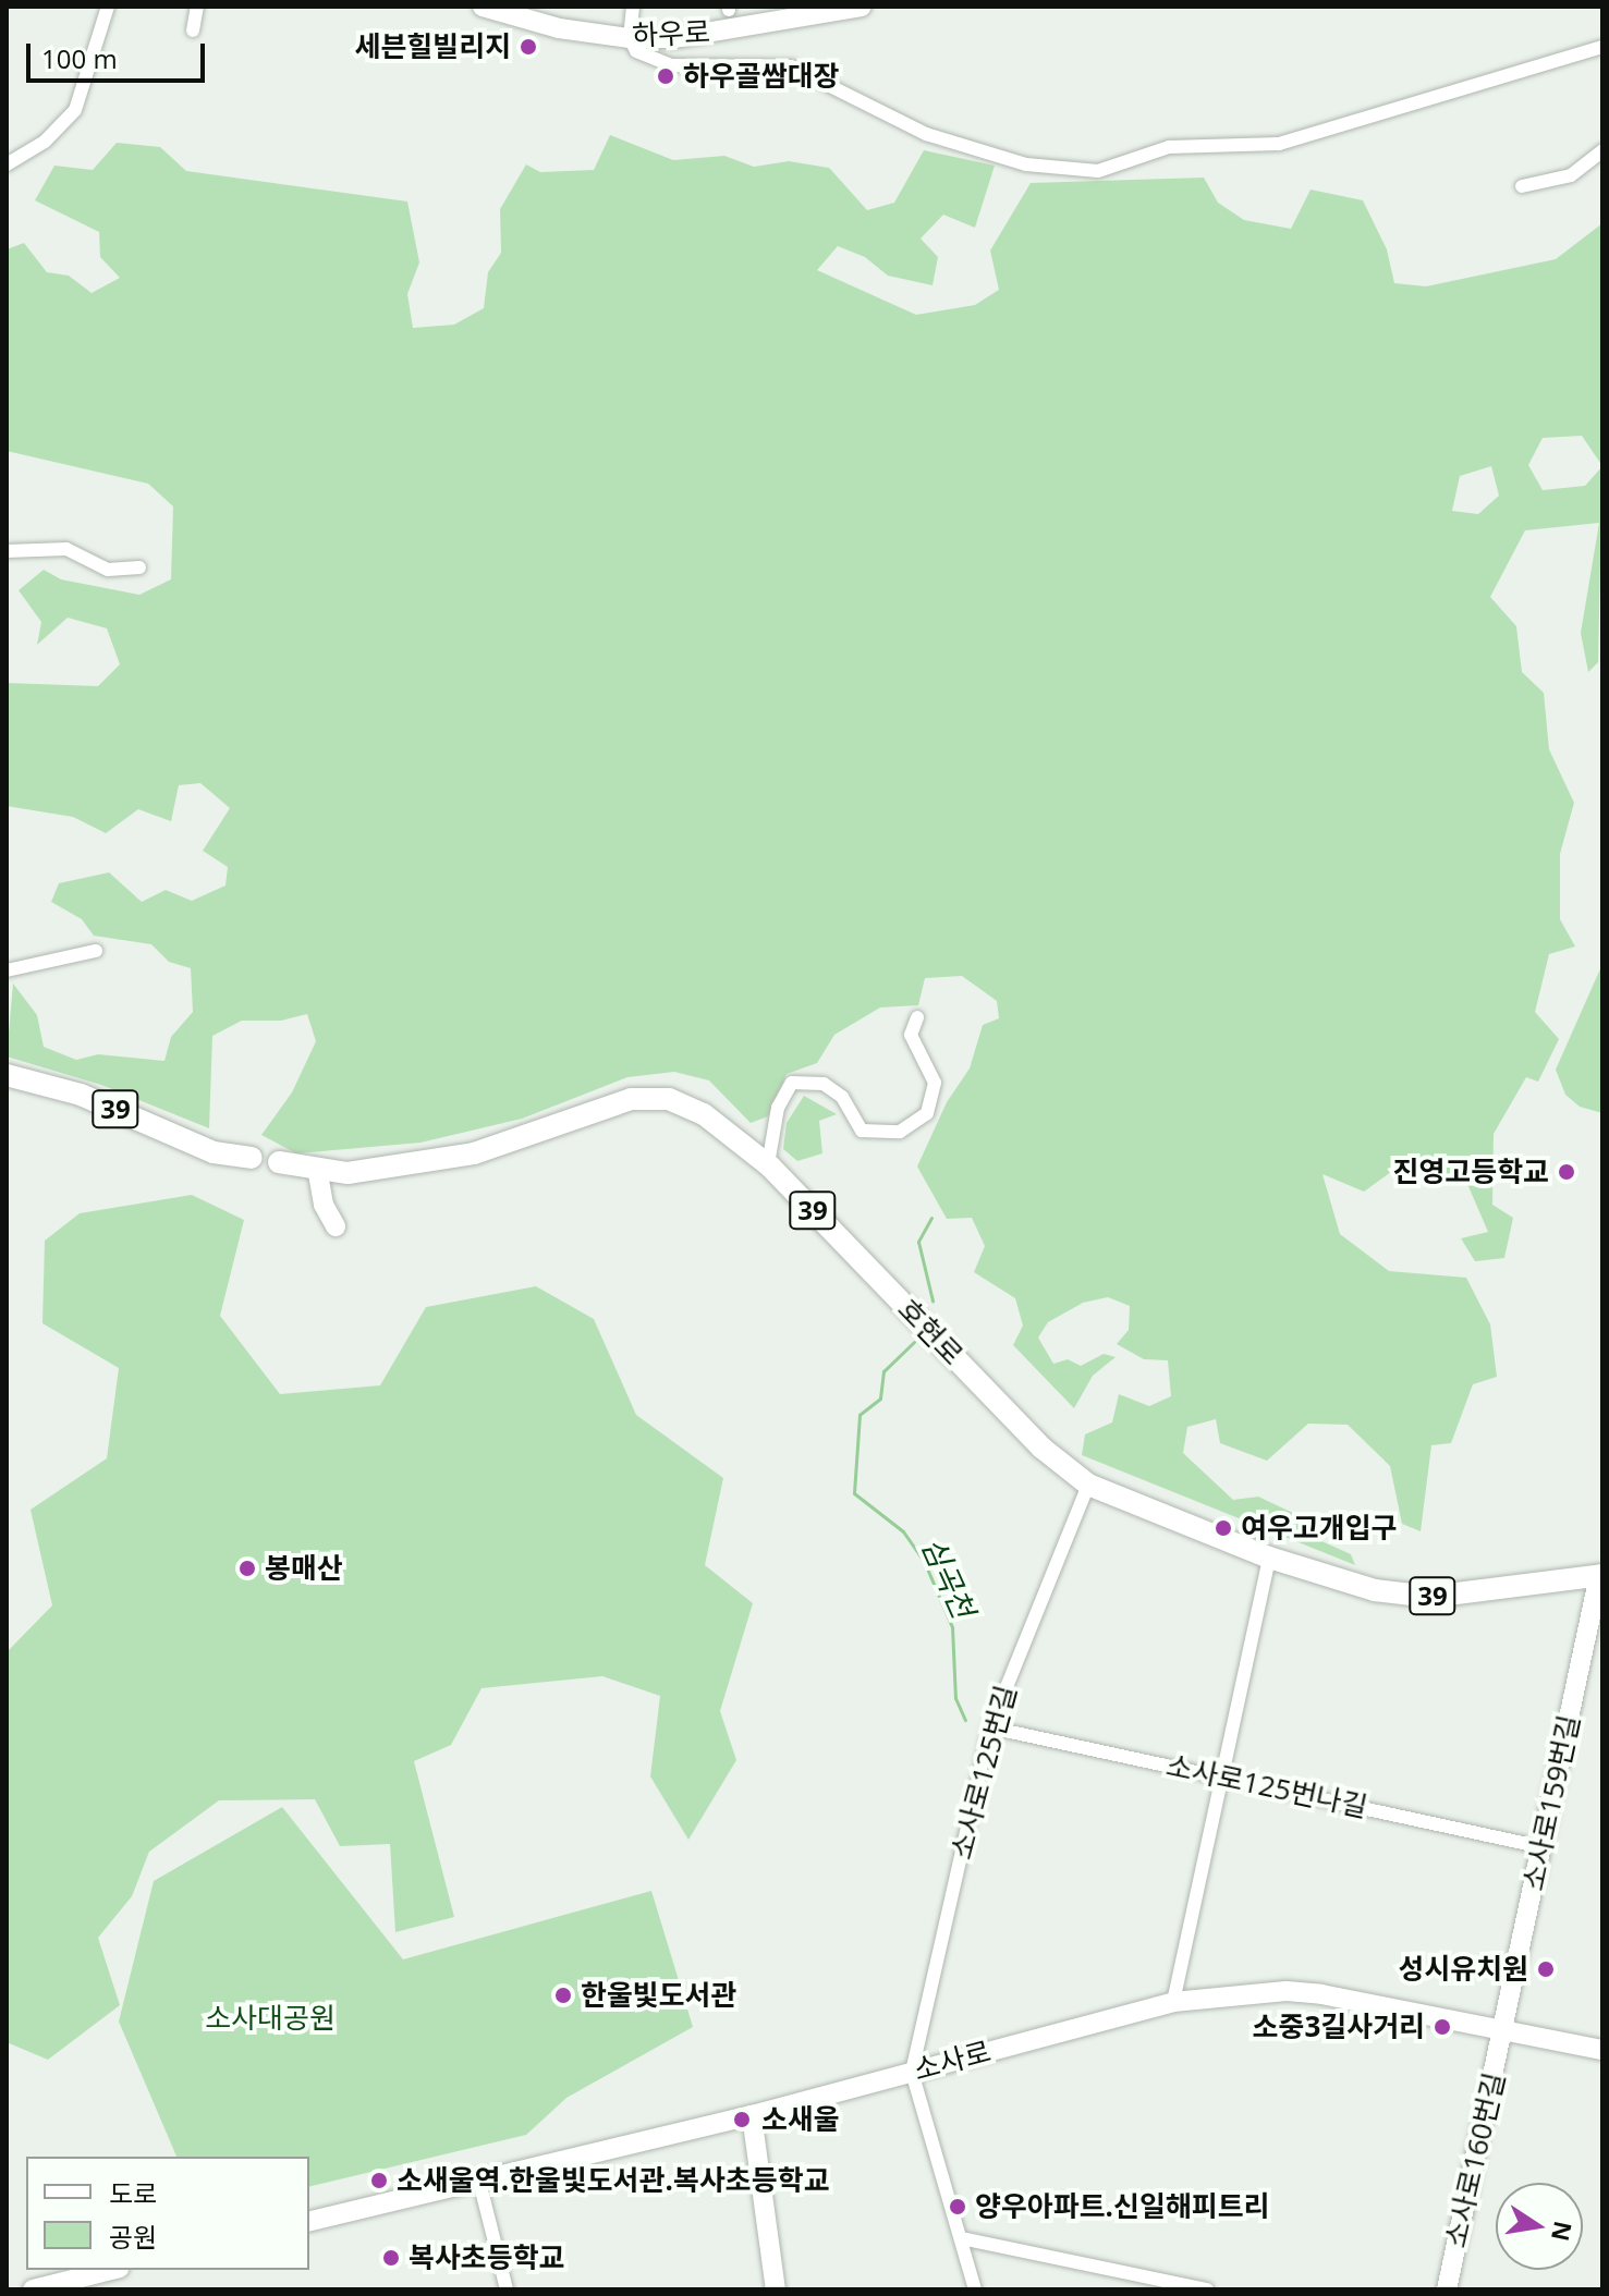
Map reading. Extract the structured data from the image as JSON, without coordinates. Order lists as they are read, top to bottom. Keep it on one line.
{"streets":{"main road":["39","호현로"],"street":["하우로","소사로125번길","소사로125번나길","소사로159번길","소사로","소사로160번길"]},"crossings":[["호현로","소사로125번길"],["호현로","소사로159번길"],["소사로125번길","소사로125번나길"],["소사로125번길","소사로"],["소사로125번나길","소사로159번길"],["소사로159번길","소사로"],["소사로159번길","소사로160번길"],["소사로","소사로160번길"]],"water":["심곡천"],"parks":["소사대공원"],"places":["세븐힐빌리지","하우골쌈대장","진영고등학교","여우고개입구","봉매산","성시유치원","한울빛도서관","소중3길사거리","소새울","소새울역.한울빛도서관.복사초등학교","양우아파트.신일해피트리","복사초등학교"],"legend":["도로","공원"],"scale_bar":"100 m","north":"right"}
